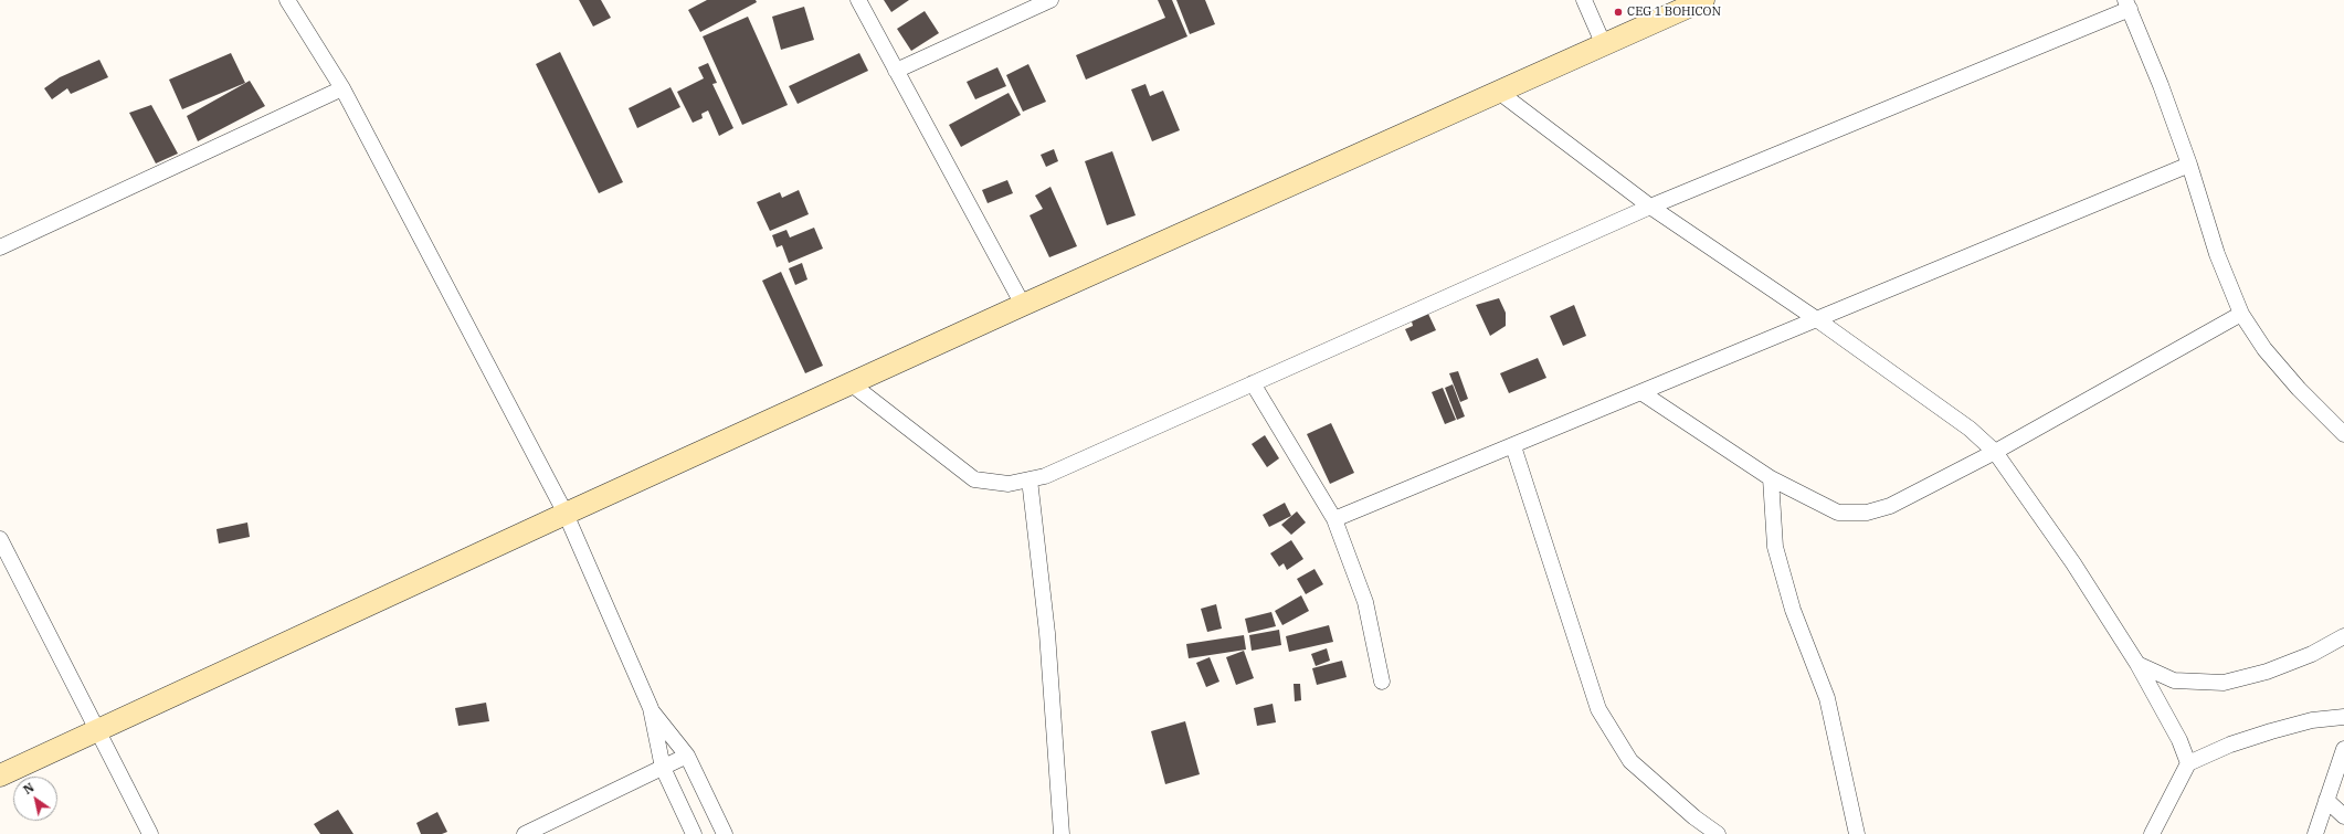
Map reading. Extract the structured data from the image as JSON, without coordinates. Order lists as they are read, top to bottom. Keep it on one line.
{"places":["CEG 1 BOHICON"],"north":"top left"}
